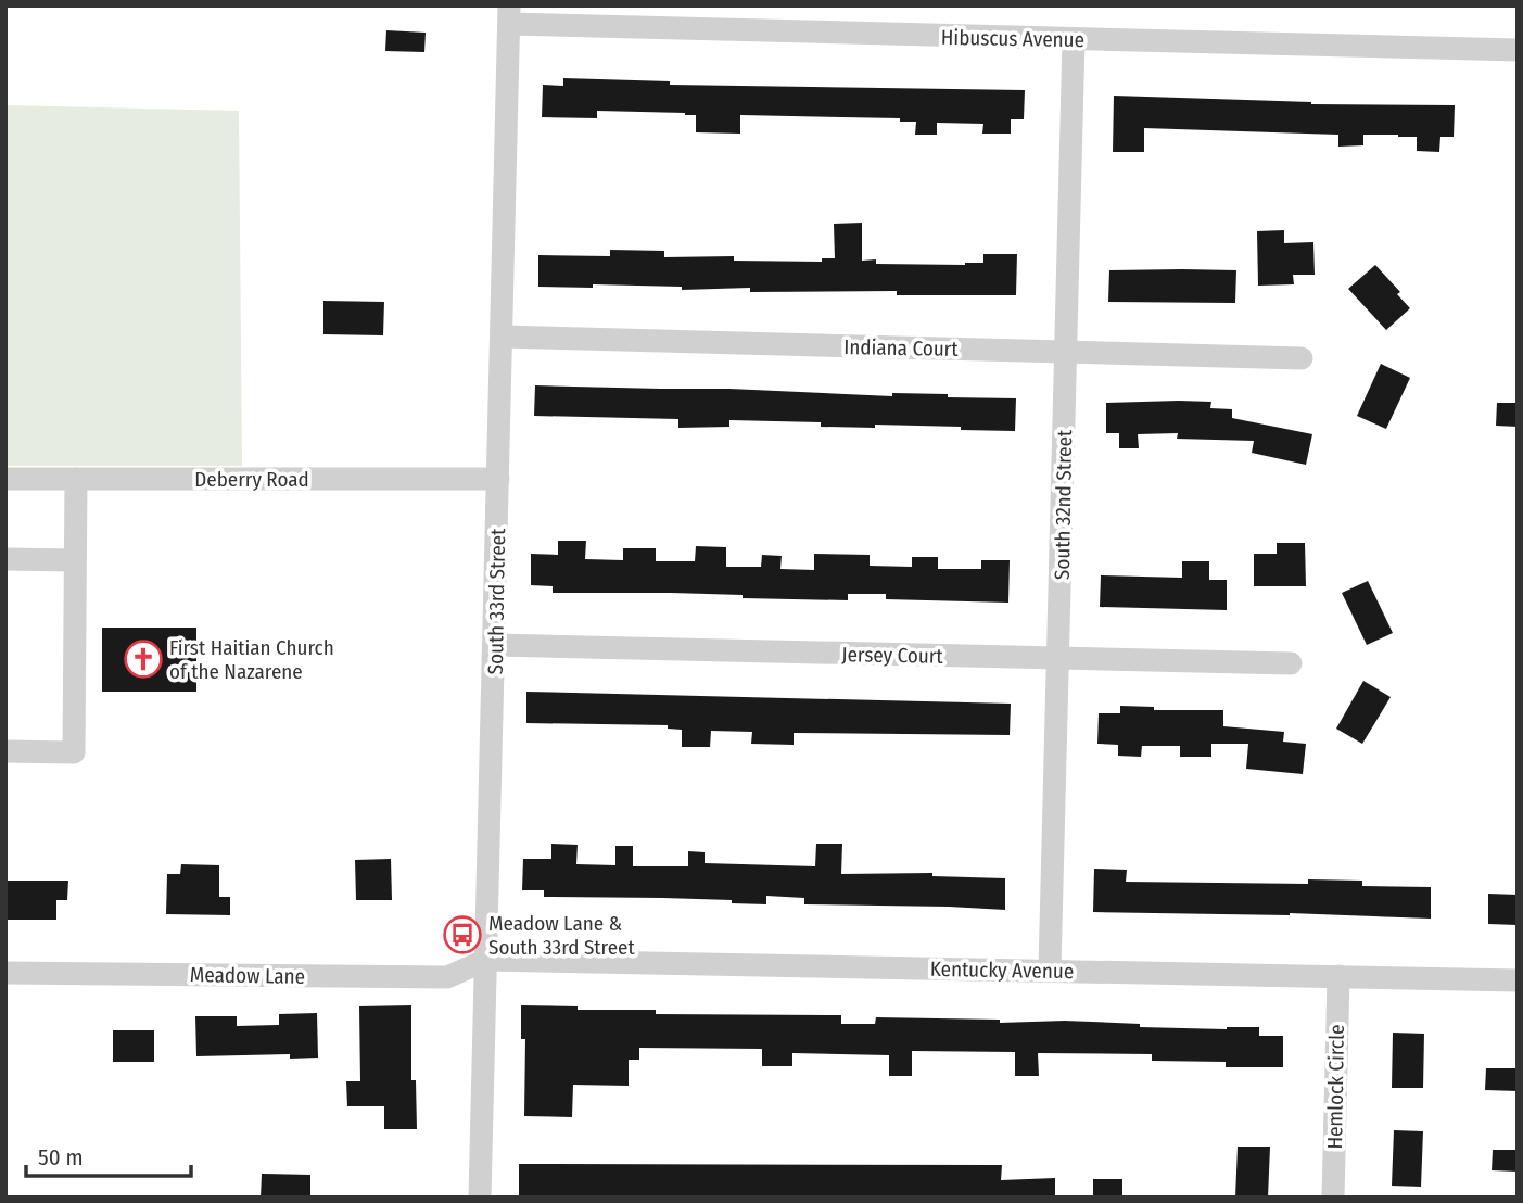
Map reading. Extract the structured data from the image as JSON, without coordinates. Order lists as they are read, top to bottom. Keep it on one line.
{"streets":{"street":["Hibuscus Avenue","Indiana Court","Deberry Road","South 32nd Street","South 33rd Street","Jersey Court","Kentucky Avenue","Meadow Lane","Hemlock Circle"]},"crossings":[["Hibuscus Avenue","South 32nd Street"],["Hibuscus Avenue","South 33rd Street"],["Indiana Court","South 32nd Street"],["Indiana Court","South 33rd Street"],["Deberry Road","South 33rd Street"],["South 32nd Street","Jersey Court"],["South 32nd Street","Kentucky Avenue"],["South 33rd Street","Jersey Court"],["South 33rd Street","Kentucky Avenue"],["South 33rd Street","Meadow Lane"],["Kentucky Avenue","Meadow Lane"],["Kentucky Avenue","Hemlock Circle"]],"places":{"church":["First Haitian Church of the Nazarene"],"bus stop":["Meadow Lane & South 33rd Street"]},"scale_bar":"50 m"}
